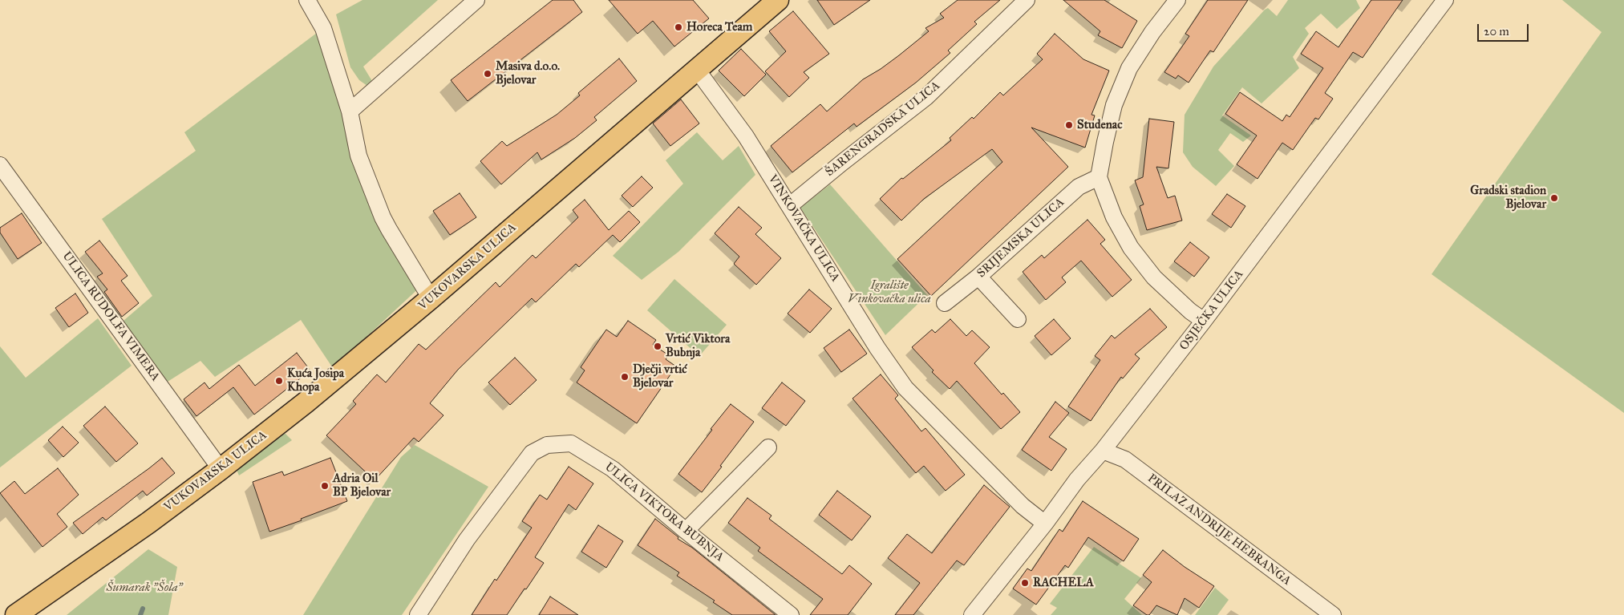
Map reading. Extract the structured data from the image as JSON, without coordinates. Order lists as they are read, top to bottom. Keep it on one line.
{"streets":{"main road":["VUKOVARSKA ULICA"],"street":["ŠARENGRADSKA ULICA","VINKOVAČKA ULICA","SRIJEMSKA ULICA","OSJEČKA ULICA","ULICA RUDOLFA VIMERA","ULICA VIKTORA BUBNJA","PRILAZ ANDRIJE HEBRANGA"]},"crossings":[["ŠARENGRADSKA ULICA","VINKOVAČKA ULICA"],["VINKOVAČKA ULICA","VUKOVARSKA ULICA"],["VINKOVAČKA ULICA","OSJEČKA ULICA"],["VUKOVARSKA ULICA","ULICA RUDOLFA VIMERA"],["OSJEČKA ULICA","PRILAZ ANDRIJE HEBRANGA"]],"parks":["Igralište Vinkovačka ulica","Šumarak \"Šola\""],"places":["Horeca Team","Masiva d.o.o. Bjelovar","Studenac","Gradski stadion Bjelovar","Vrtić Viktora Bubnja","Dječji vrtić Bjelovar","Kuća Josipa Khopa","Adria Oil BP Bjelovar","RACHELA"],"scale_bar":"20 m"}
